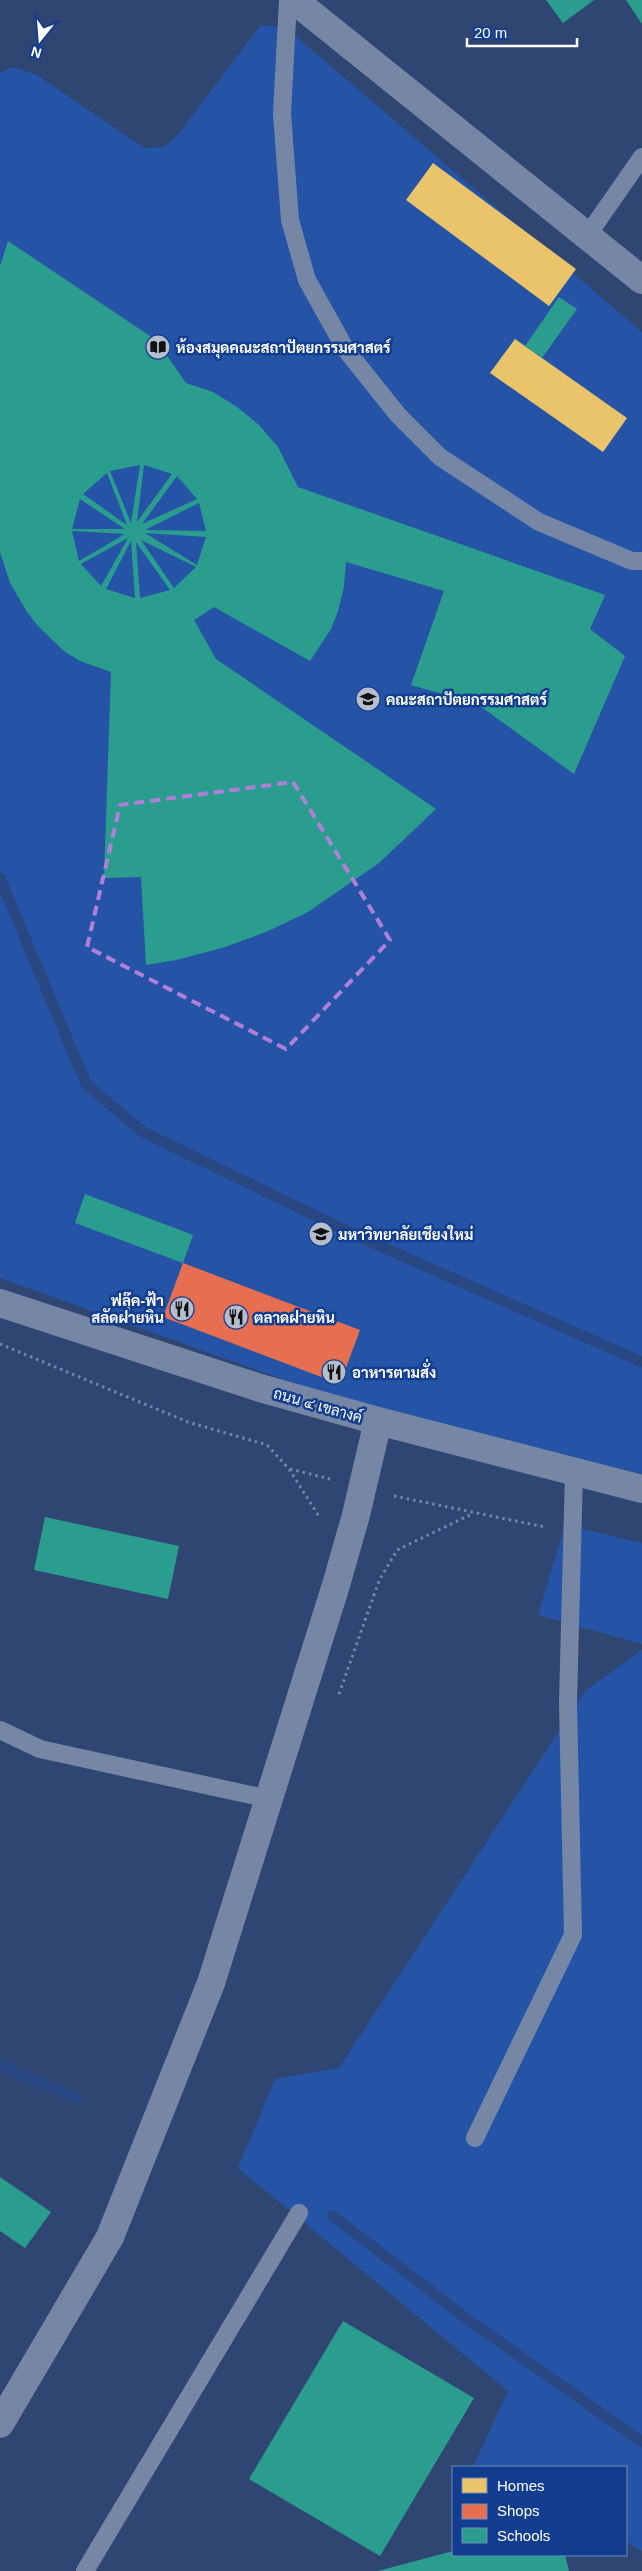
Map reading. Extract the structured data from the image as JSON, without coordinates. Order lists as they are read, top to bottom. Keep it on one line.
{"streets":{"street":["ถนน ๔ เขลางค์"]},"places":{"library":["ห้องสมุดคณะสถาปัตยกรรมศาสตร์"],"school or university":["คณะสถาปัตยกรรมศาสตร์","มหาวิทยาลัยเชียงใหม่"],"restaurant":["ฟลุ๊ค-ฟ้า สลัดฝายหิน","ตลาดฝายหิน","อาหารตามสั่ง"]},"legend":["Homes","Shops","Schools"],"scale_bar":"20 m","north":"bottom"}
